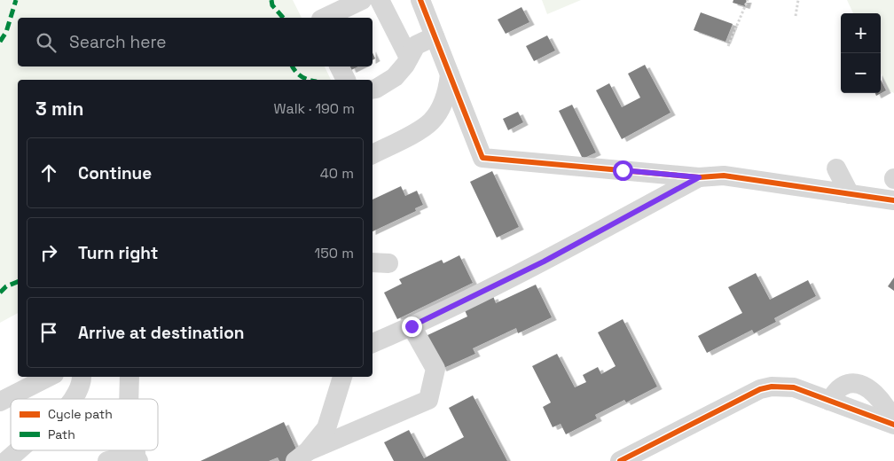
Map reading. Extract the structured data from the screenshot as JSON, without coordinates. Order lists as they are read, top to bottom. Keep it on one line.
{"legend":["Cycle path","Path"],"page":{"map_buttons":["+","−"],"search":"Search here","heading":["3 min","Walk · 190 m"],"list":[["Continue","40 m"],["Turn right","150 m"],"Arrive at destination"]}}
